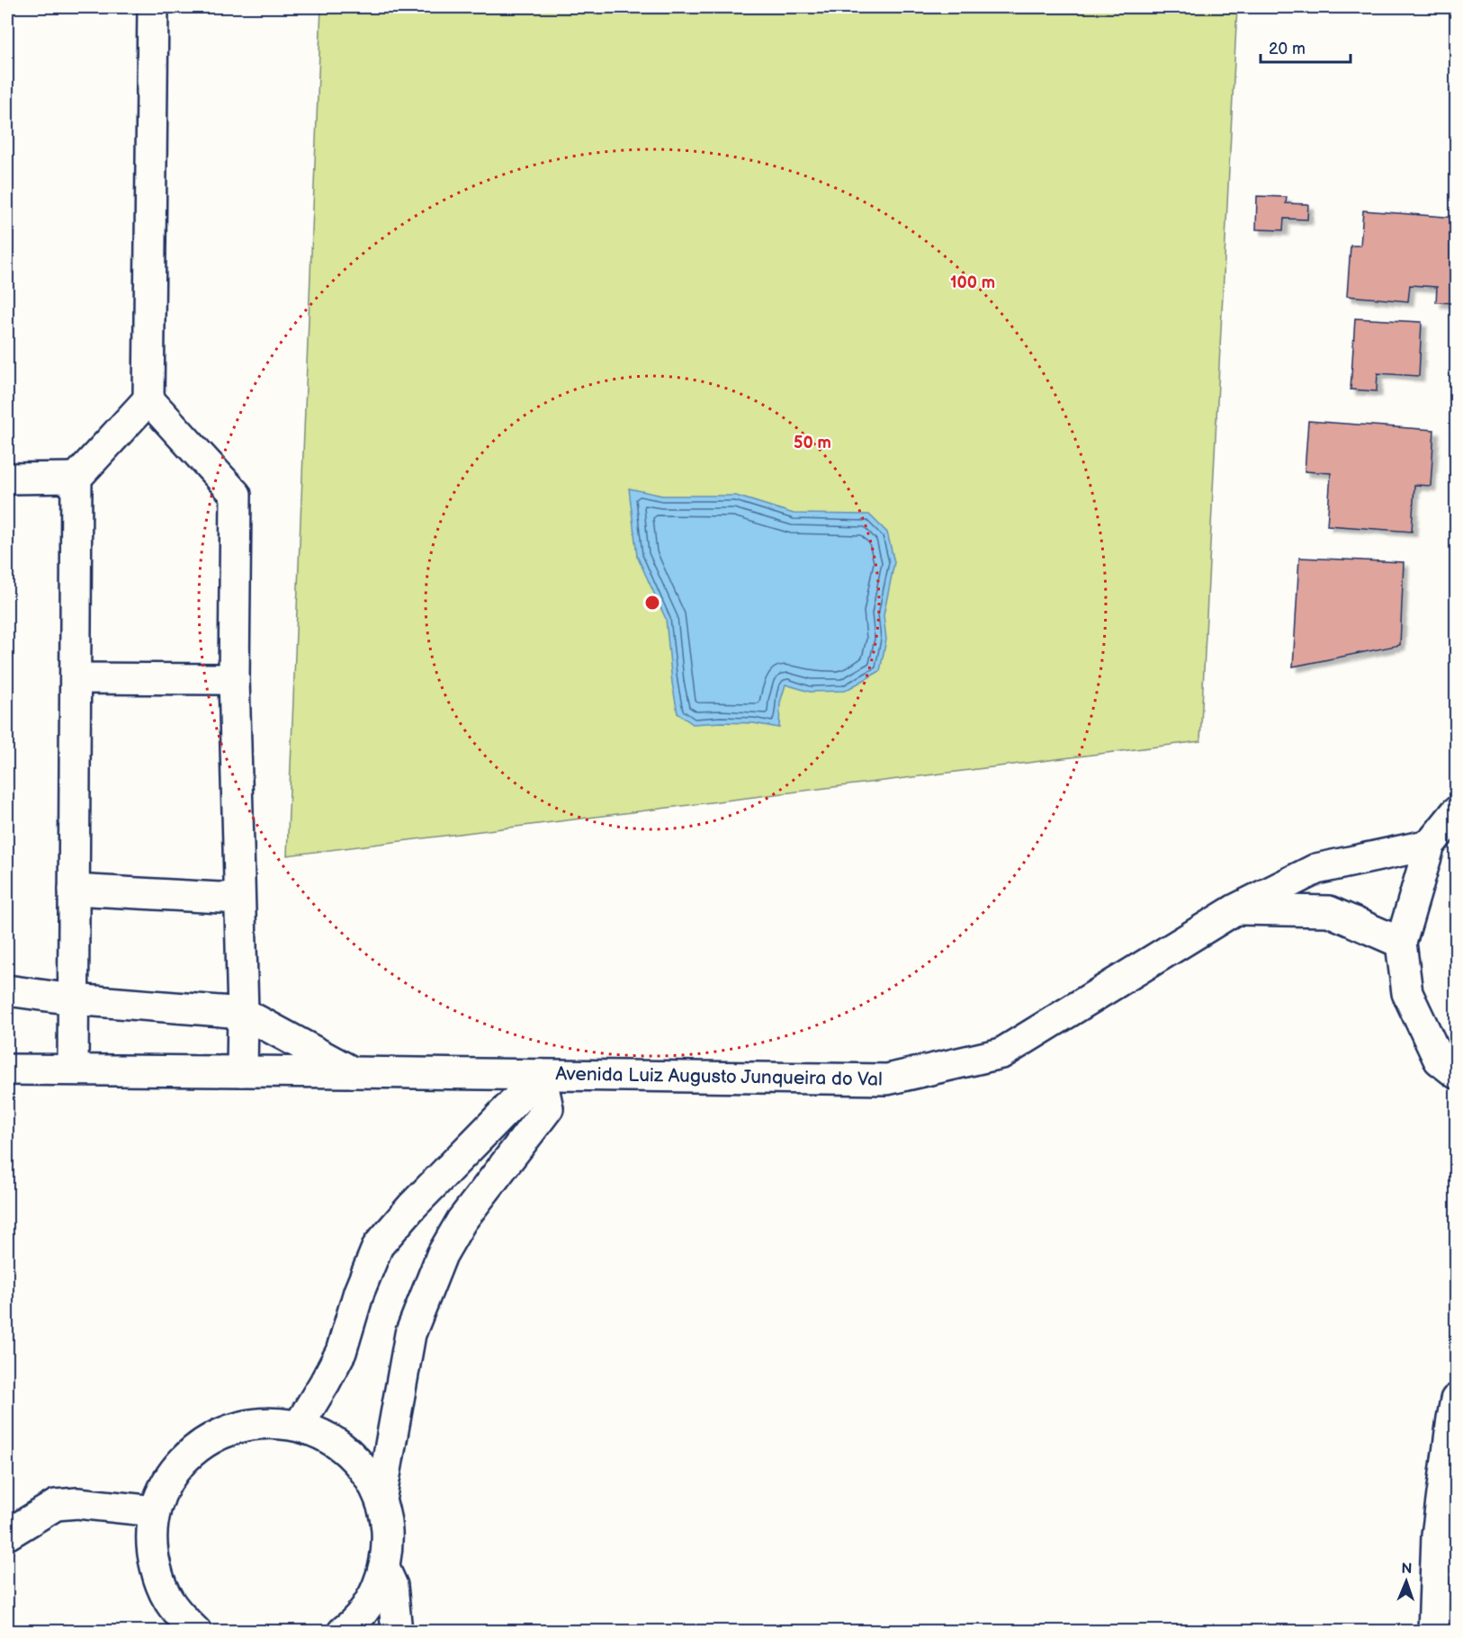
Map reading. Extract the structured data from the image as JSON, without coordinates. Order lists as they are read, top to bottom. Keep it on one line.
{"streets":{"street":["Avenida Luiz Augusto Junqueira do Val"]},"scale_bar":"20 m","north":"top","rings":["100 m","50 m"]}
